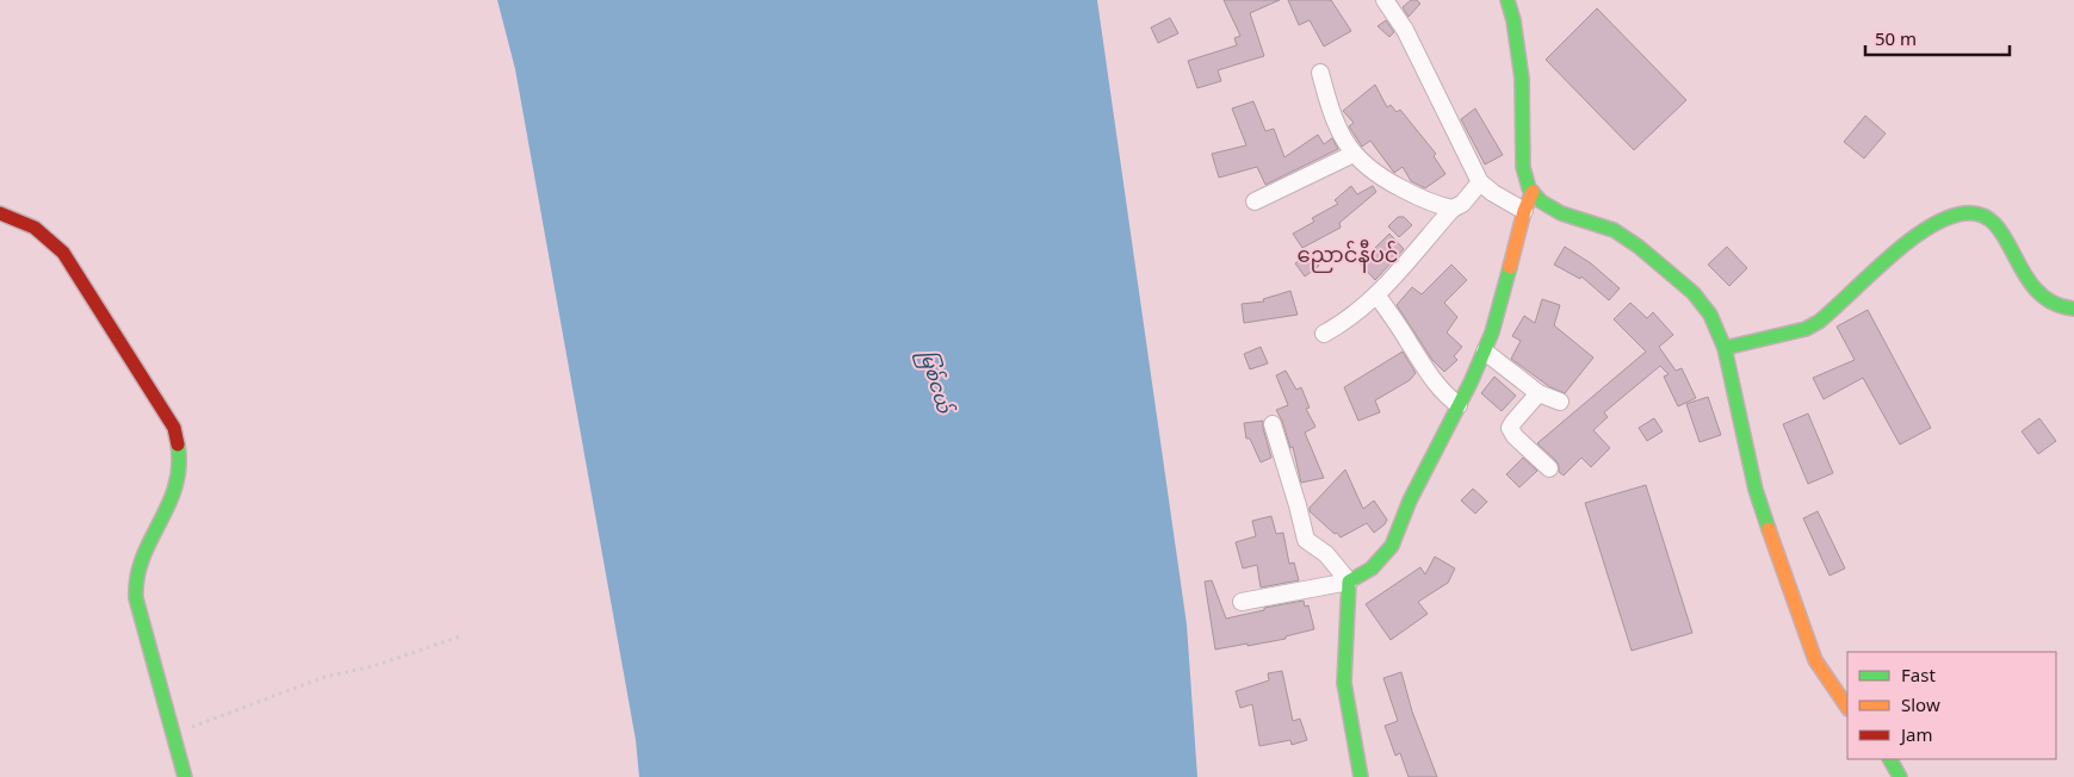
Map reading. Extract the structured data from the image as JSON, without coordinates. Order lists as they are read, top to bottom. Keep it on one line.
{"districts":["ညောင်နီပင်"],"water":["မြစ်ငယ်"],"legend":["Fast","Slow","Jam"],"scale_bar":"50 m"}
